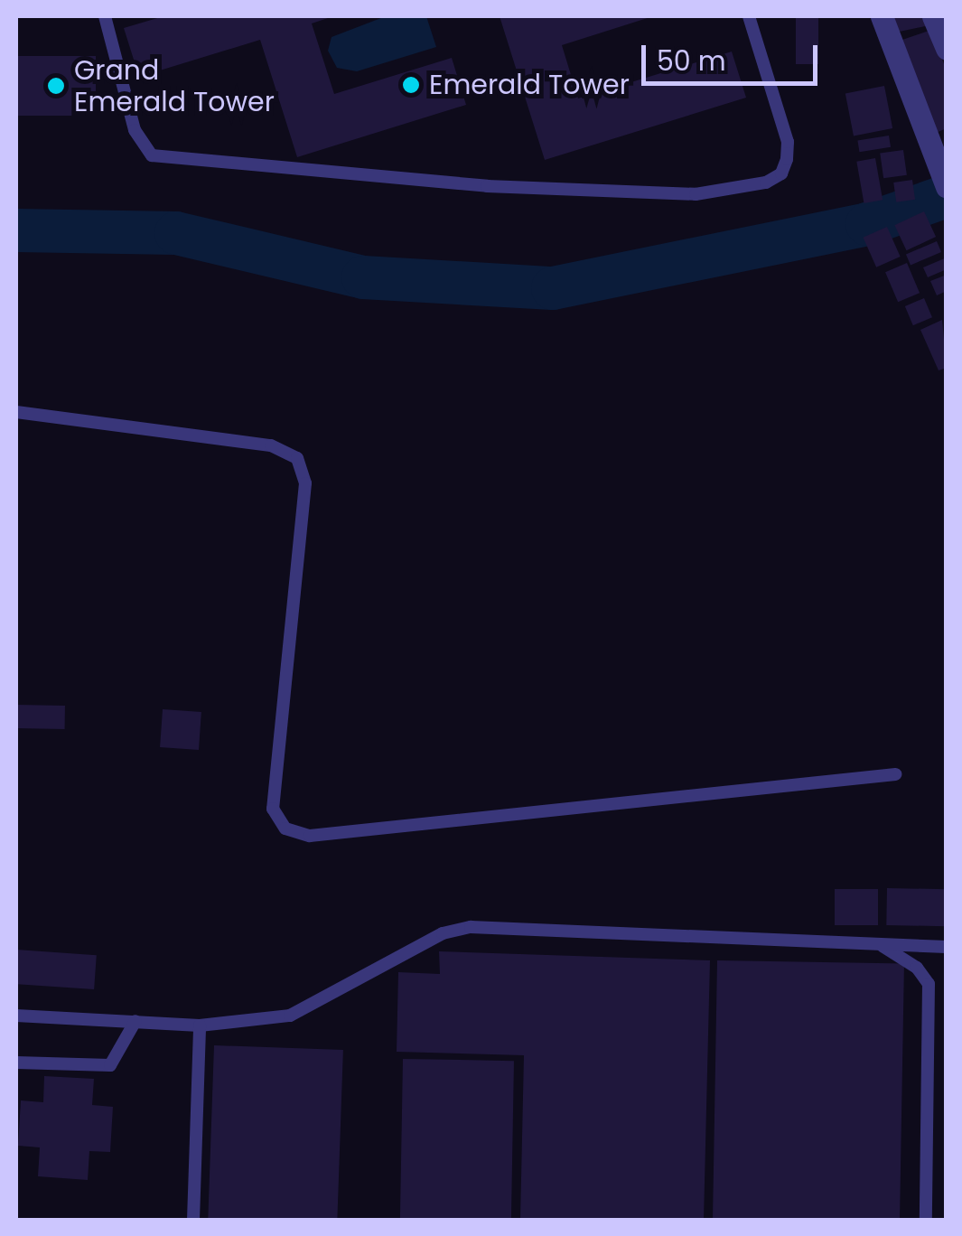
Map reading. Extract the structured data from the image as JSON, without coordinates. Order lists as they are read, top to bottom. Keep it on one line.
{"places":["Emerald Tower","Grand Emerald Tower"],"scale_bar":"50 m"}
